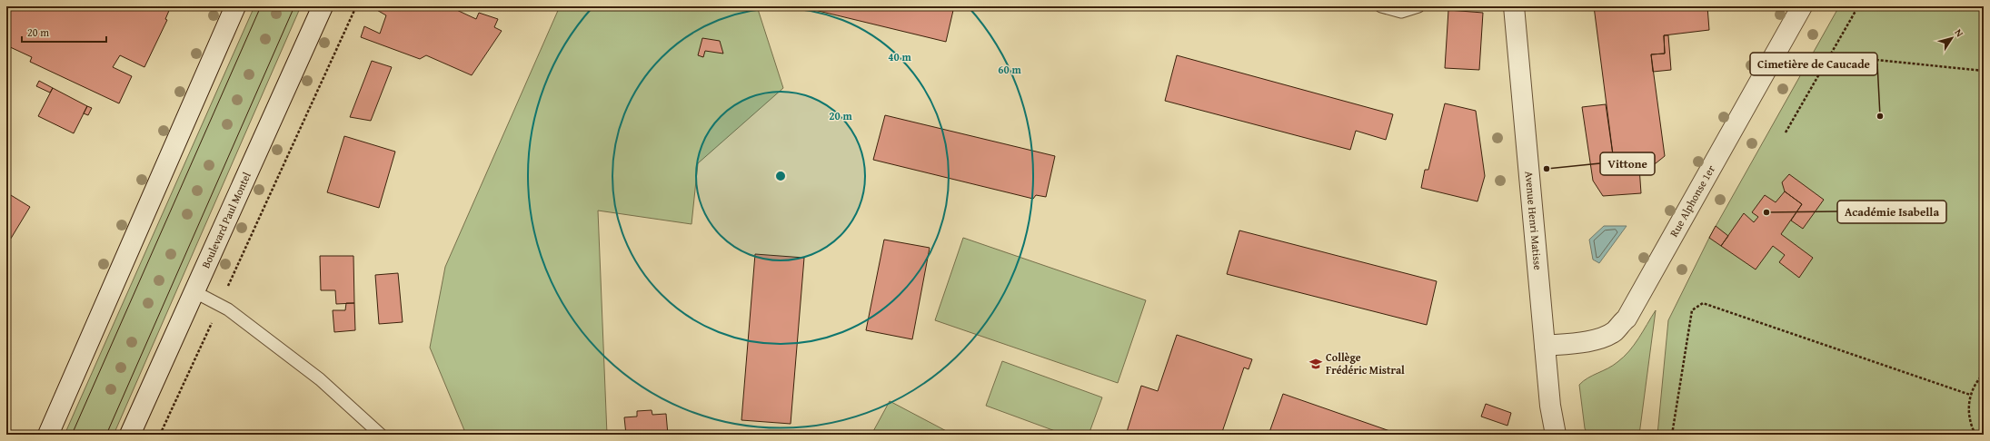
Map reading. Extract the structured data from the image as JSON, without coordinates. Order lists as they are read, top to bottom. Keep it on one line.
{"streets":{"main road":["Rue Alphonse 1er","Boulevard Paul Montel","Avenue Henri Matisse"]},"crossings":[["Rue Alphonse 1er","Avenue Henri Matisse"]],"places":{"other":["Cimetière de Caucade","Vittone","Académie Isabella"],"school or university":["Collège Frédéric Mistral"]},"scale_bar":"20 m","north":"top right","rings":["40 m","60 m","20 m"]}
